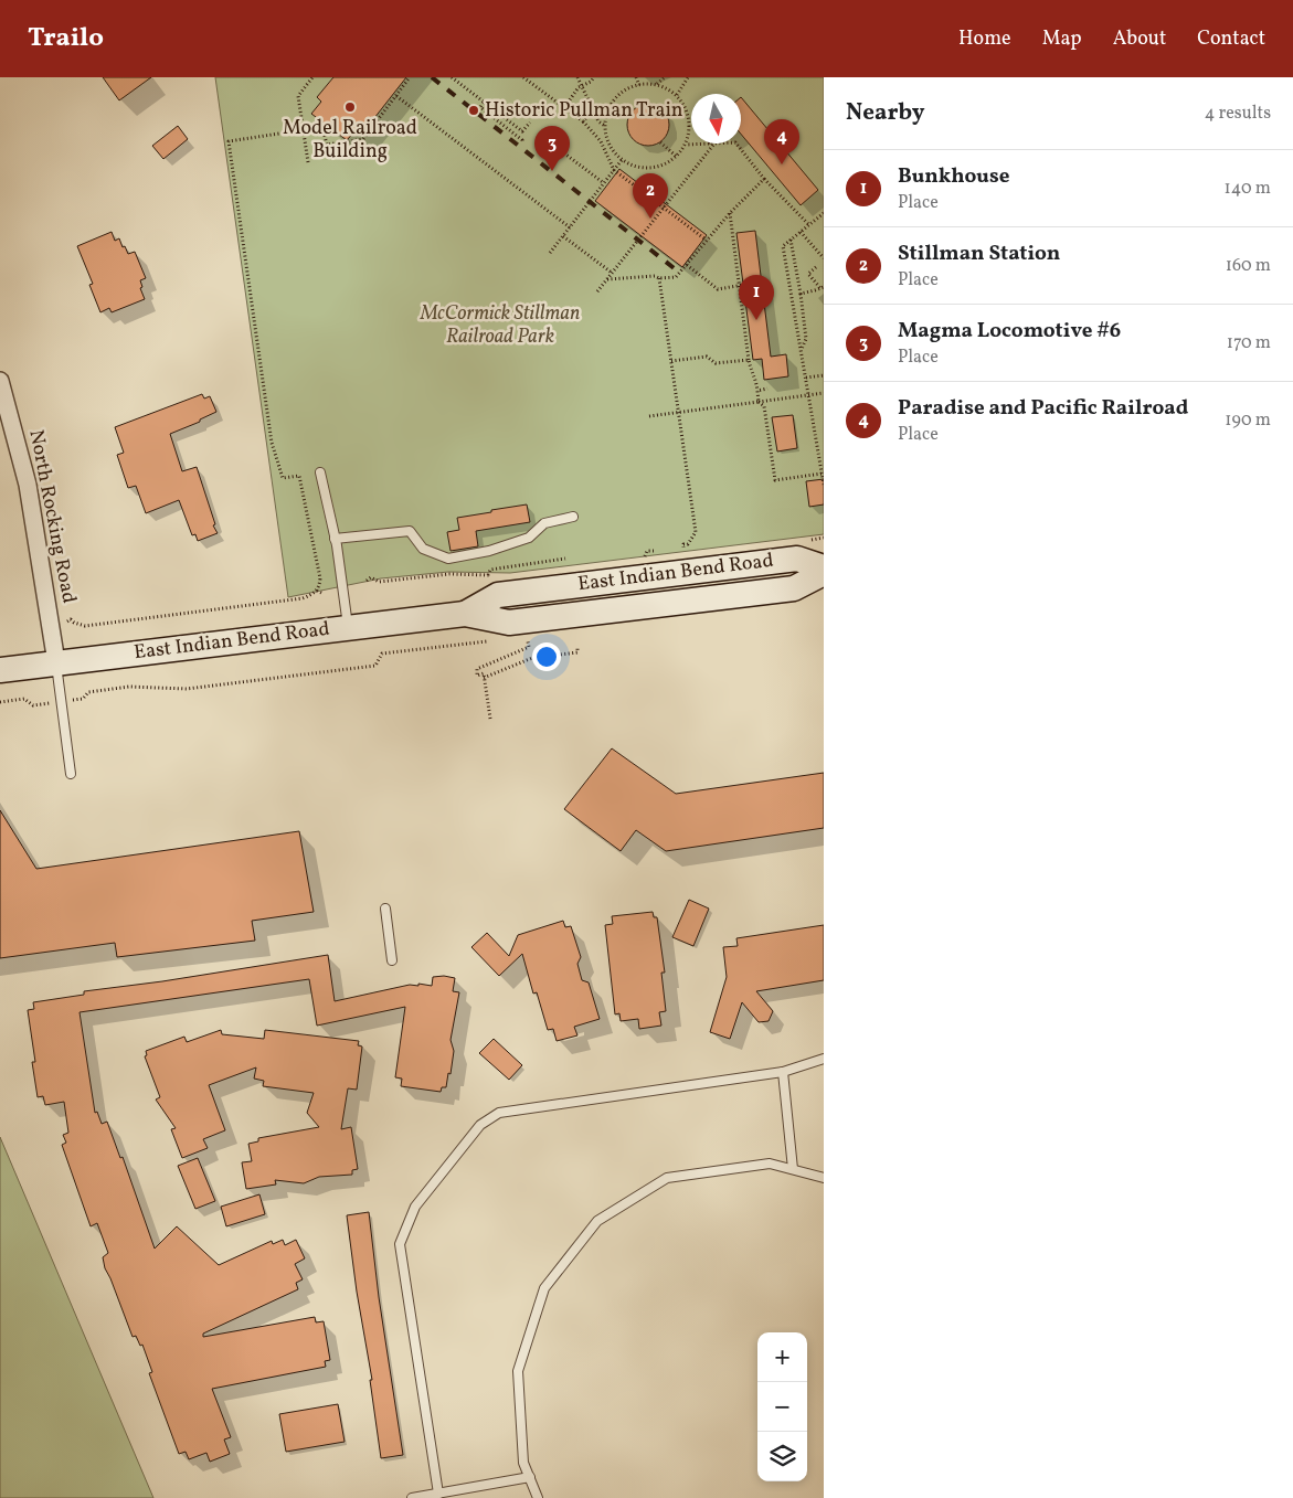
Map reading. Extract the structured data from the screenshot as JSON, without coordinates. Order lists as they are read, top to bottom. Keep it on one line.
{"streets":{"main road":["East Indian Bend Road"],"street":["North Rocking Road"]},"crossings":[["North Rocking Road","East Indian Bend Road"]],"parks":["McCormick Stillman Railroad Park"],"places":["Model Railroad Building","Historic Pullman Train"],"north":"bottom","page":{"header":"Trailo","nav":["Home","Map","About","Contact"],"heading":["Nearby","4 results"],"pins":["4","3","2","1"],"list":[{"mark":"1","name":"Bunkhouse","note":"Place","value":"140 m"},{"mark":"2","name":"Stillman Station","note":"Place","value":"160 m"},{"mark":"3","name":"Magma Locomotive #6","note":"Place","value":"170 m"},{"mark":"4","name":"Paradise and Pacific Railroad","note":"Place","value":"190 m"}],"map_buttons":["+","−"]}}
